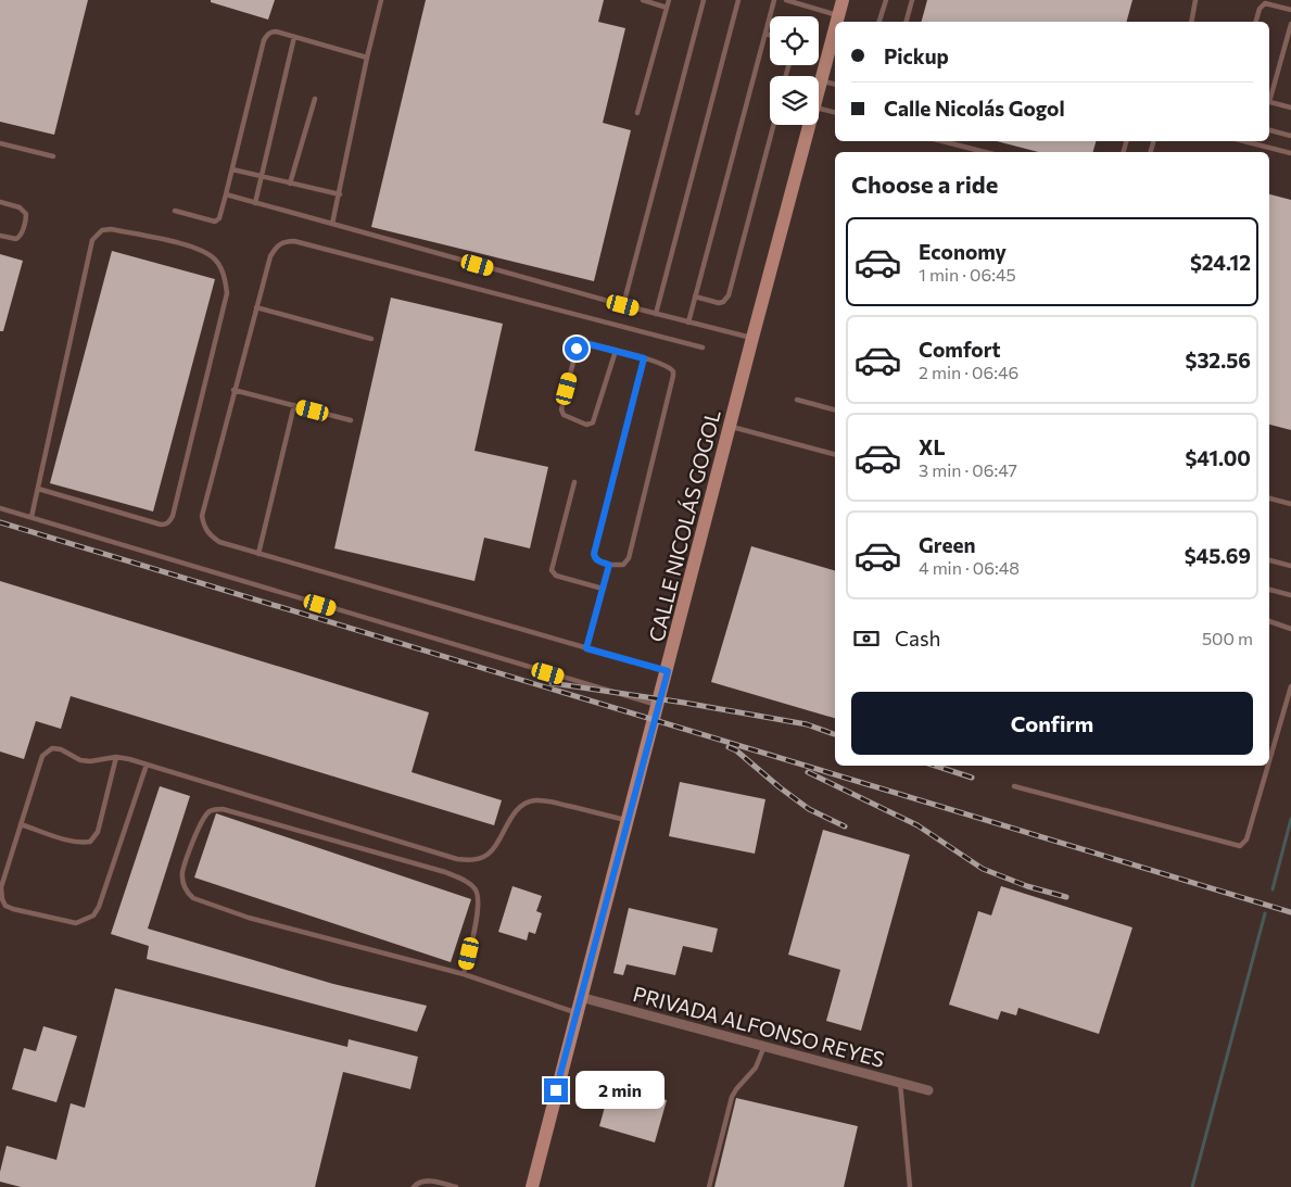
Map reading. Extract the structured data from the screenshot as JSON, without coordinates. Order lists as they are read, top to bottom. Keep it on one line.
{"streets":{"street":["CALLE NICOLÁS GOGOL","PRIVADA ALFONSO REYES"]},"crossings":[["CALLE NICOLÁS GOGOL","PRIVADA ALFONSO REYES"]],"page":{"banner":["Pickup","Calle Nicolás Gogol"],"heading":"Choose a ride","list":[{"name":"Economy","note":"1 min · 06:45","value":"$24.12"},{"name":"Comfort","note":"2 min · 06:46","value":"$32.56"},{"name":"XL","note":"3 min · 06:47","value":"$41.00"},{"name":"Green","note":"4 min · 06:48","value":"$45.69"}],"pay":["Cash","500 m"],"buttons":"Confirm","bubble":"2 min"}}
